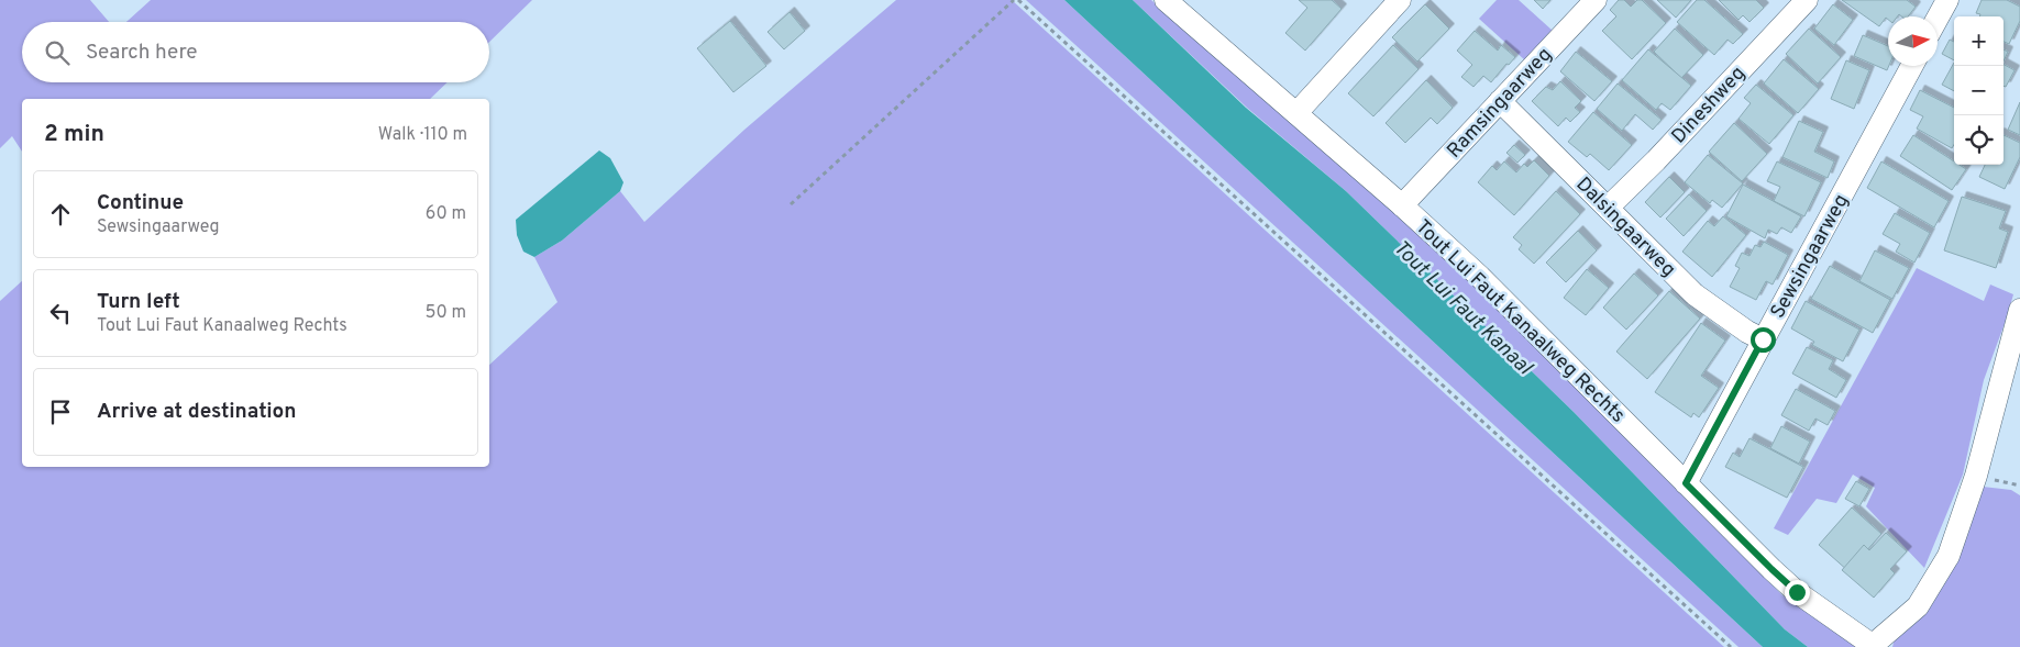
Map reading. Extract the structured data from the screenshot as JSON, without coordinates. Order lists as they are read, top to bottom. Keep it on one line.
{"streets":{"street":["Ramsingaarweg","Dineshweg","Dalsingaarweg","Sewsingaarweg","Tout Lui Faut Kanaalweg Rechts"]},"crossings":[["Ramsingaarweg","Dalsingaarweg"],["Ramsingaarweg","Tout Lui Faut Kanaalweg Rechts"],["Dineshweg","Dalsingaarweg"],["Dalsingaarweg","Sewsingaarweg"],["Sewsingaarweg","Tout Lui Faut Kanaalweg Rechts"]],"water":["Tout Lui Faut Kanaal"],"north":"right","page":{"map_buttons":["+","−"],"search":"Search here","heading":["2 min","Walk · 110 m"],"list":[["Continue","Sewsingaarweg","60 m"],["Turn left","Tout Lui Faut Kanaalweg Rechts","50 m"],"Arrive at destination"]}}
